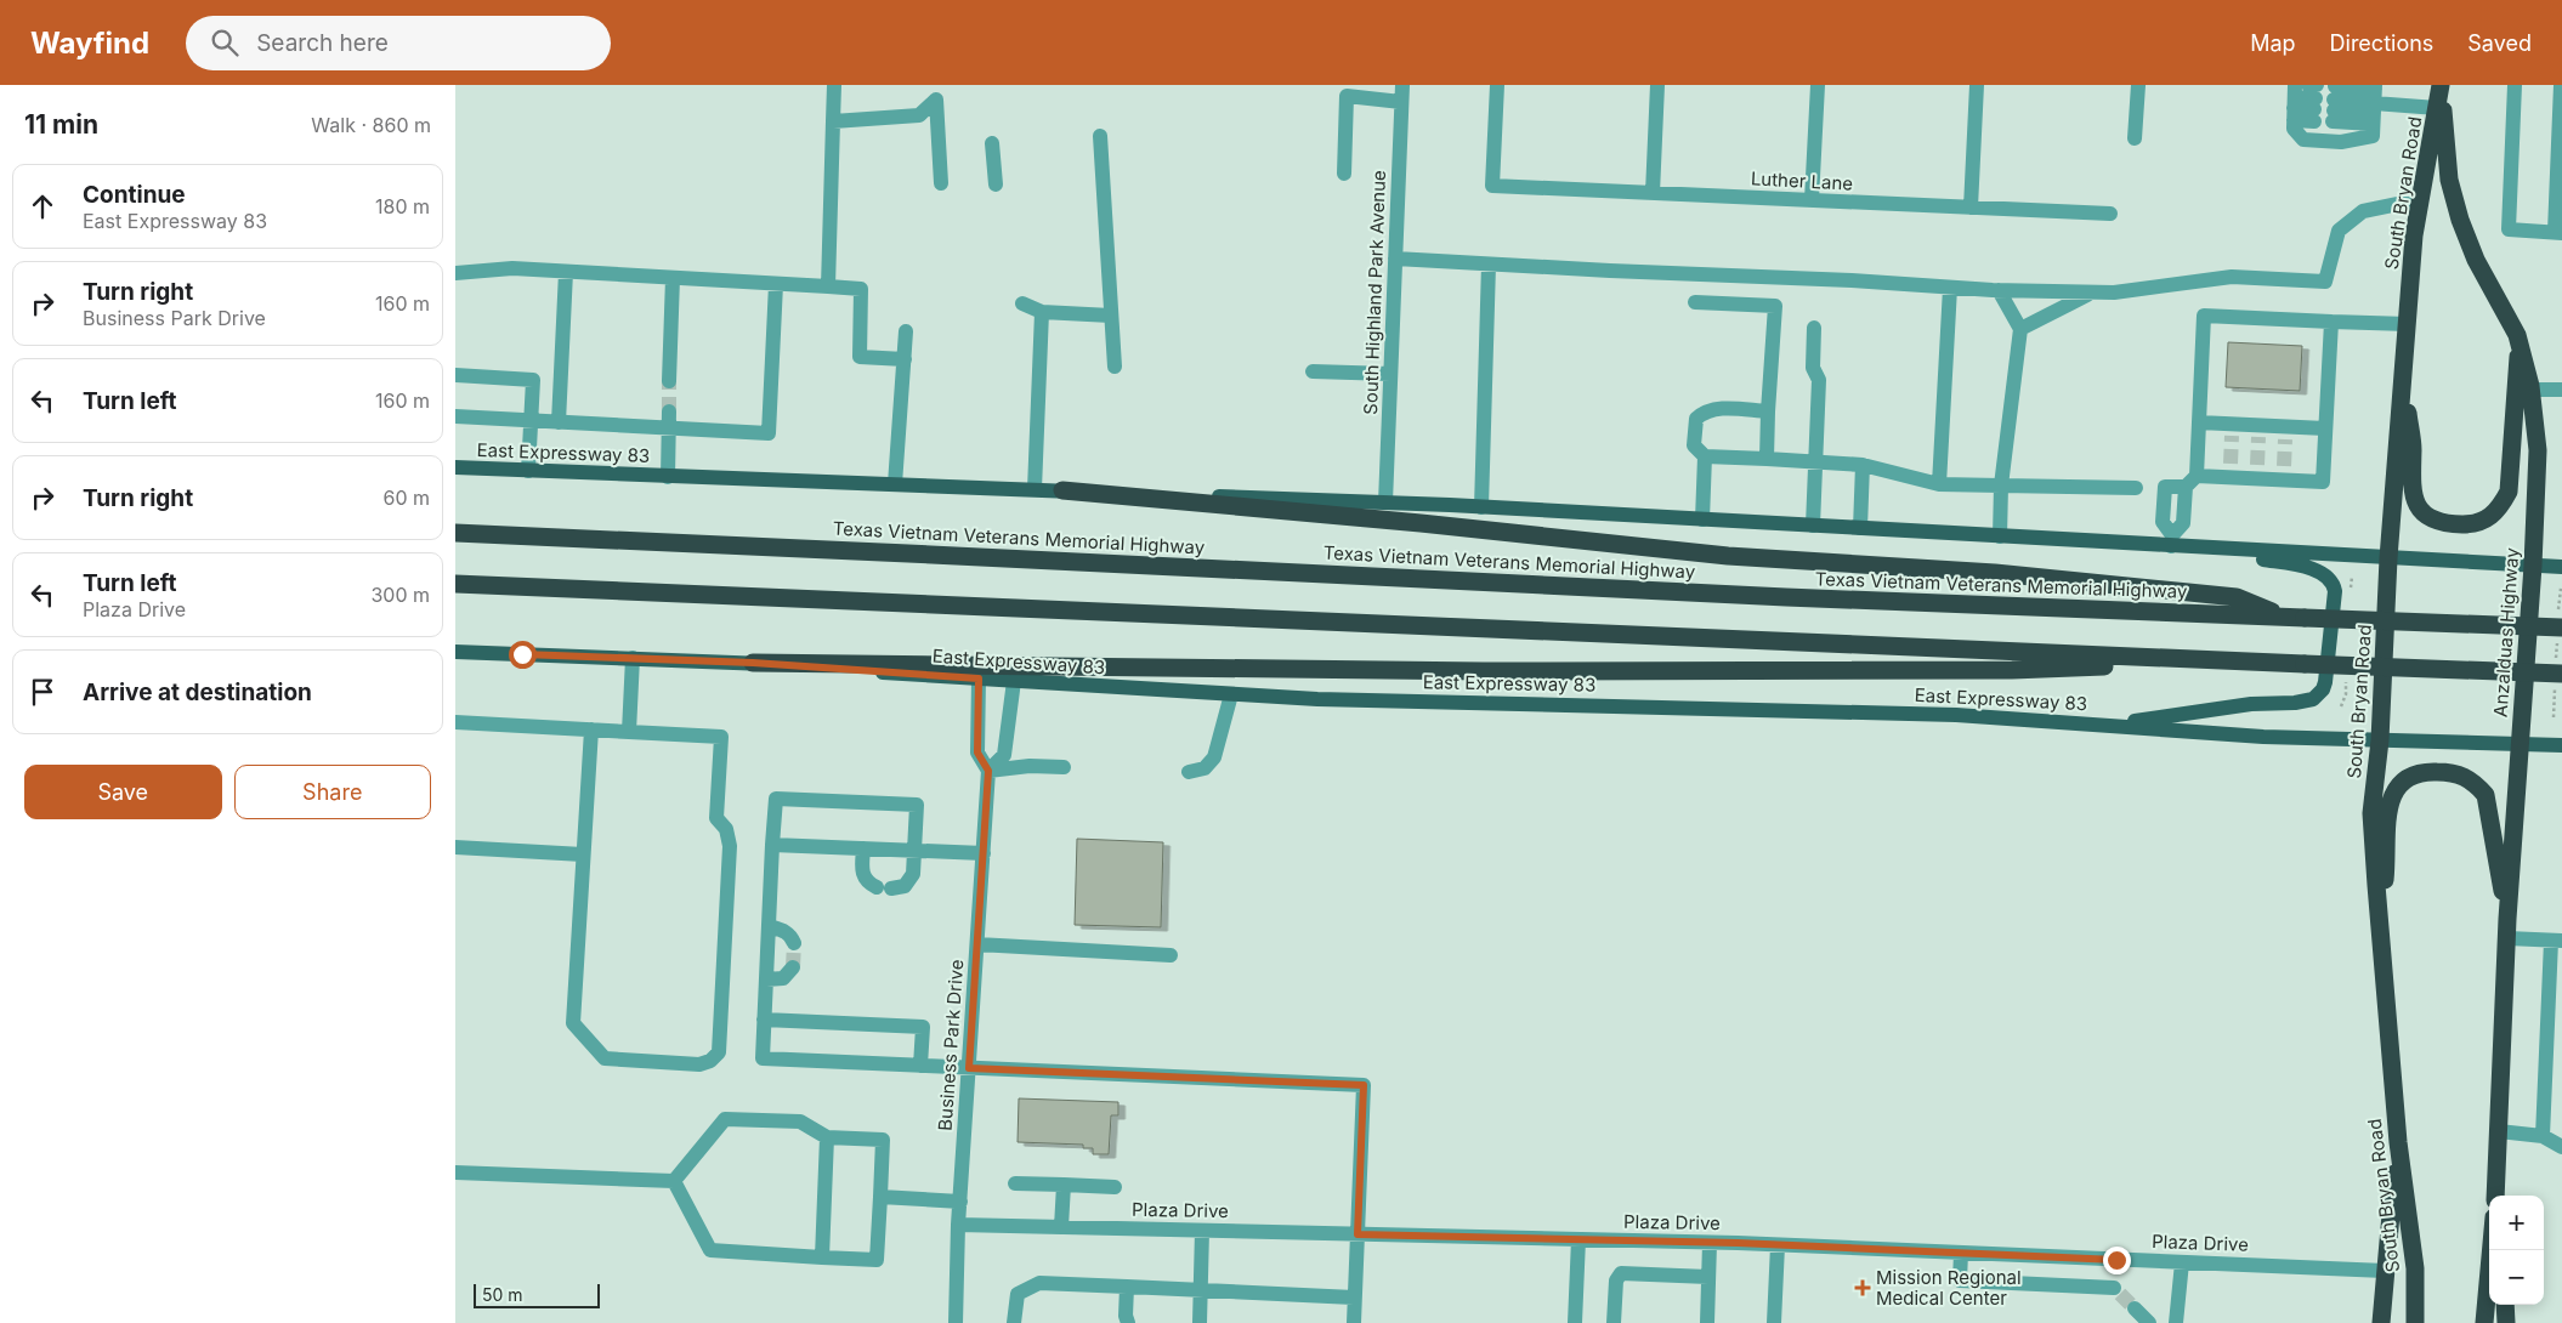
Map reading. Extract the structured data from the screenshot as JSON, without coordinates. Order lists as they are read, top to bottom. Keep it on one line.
{"streets":{"highway":["South Bryan Road","Texas Vietnam Veterans Memorial Highway","Anzalduas Highway"],"main road":["East Expressway 83"],"street":["Luther Lane","South Highland Park Avenue","Business Park Drive","Plaza Drive"]},"crossings":[["South Bryan Road","East Expressway 83"],["South Highland Park Avenue","East Expressway 83"],["East Expressway 83","Anzalduas Highway"],["East Expressway 83","Business Park Drive"],["Business Park Drive","Plaza Drive"]],"places":{"health":["Mission Regional Medical Center"]},"scale_bar":"50 m","page":{"header":"Wayfind","search":"Search here","nav":["Map","Directions","Saved"],"heading":["11 min","Walk · 860 m"],"list":[["Continue","East Expressway 83","180 m"],["Turn right","Business Park Drive","160 m"],["Turn left","160 m"],["Turn right","60 m"],["Turn left","Plaza Drive","300 m"],"Arrive at destination"],"buttons":["Save","Share"],"map_buttons":["+","−"],"scale":"50 m"}}
